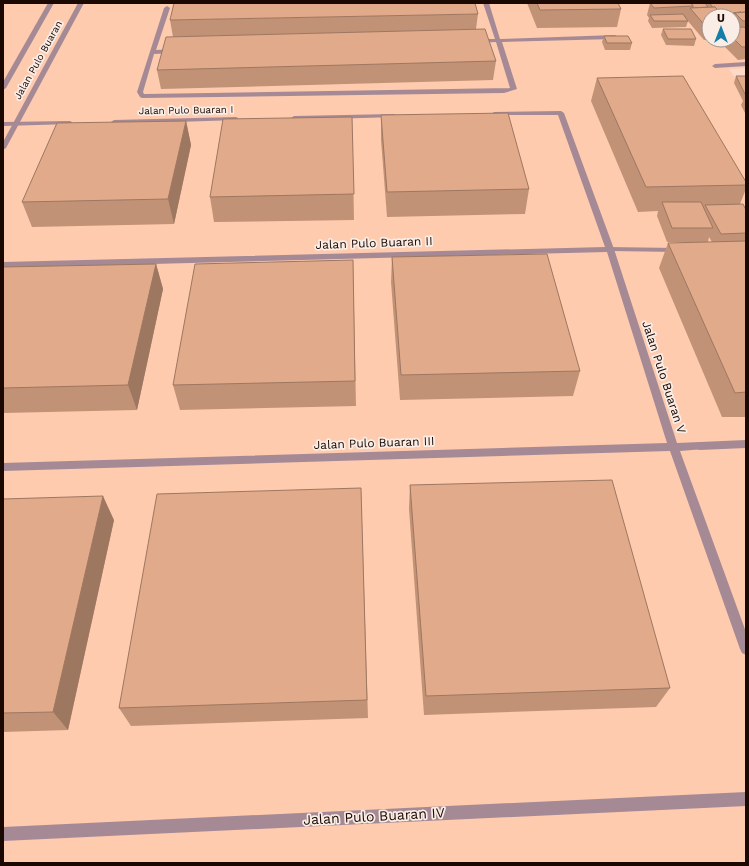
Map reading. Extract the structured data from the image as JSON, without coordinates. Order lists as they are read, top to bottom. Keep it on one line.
{"streets":{"street":["Jalan Pulo Buaran","Jalan Pulo Buaran I","Jalan Pulo Buaran II","Jalan Pulo Buaran V","Jalan Pulo Buaran III","Jalan Pulo Buaran IV"]},"crossings":[["Jalan Pulo Buaran II","Jalan Pulo Buaran V"],["Jalan Pulo Buaran V","Jalan Pulo Buaran III"]],"north":"top"}
